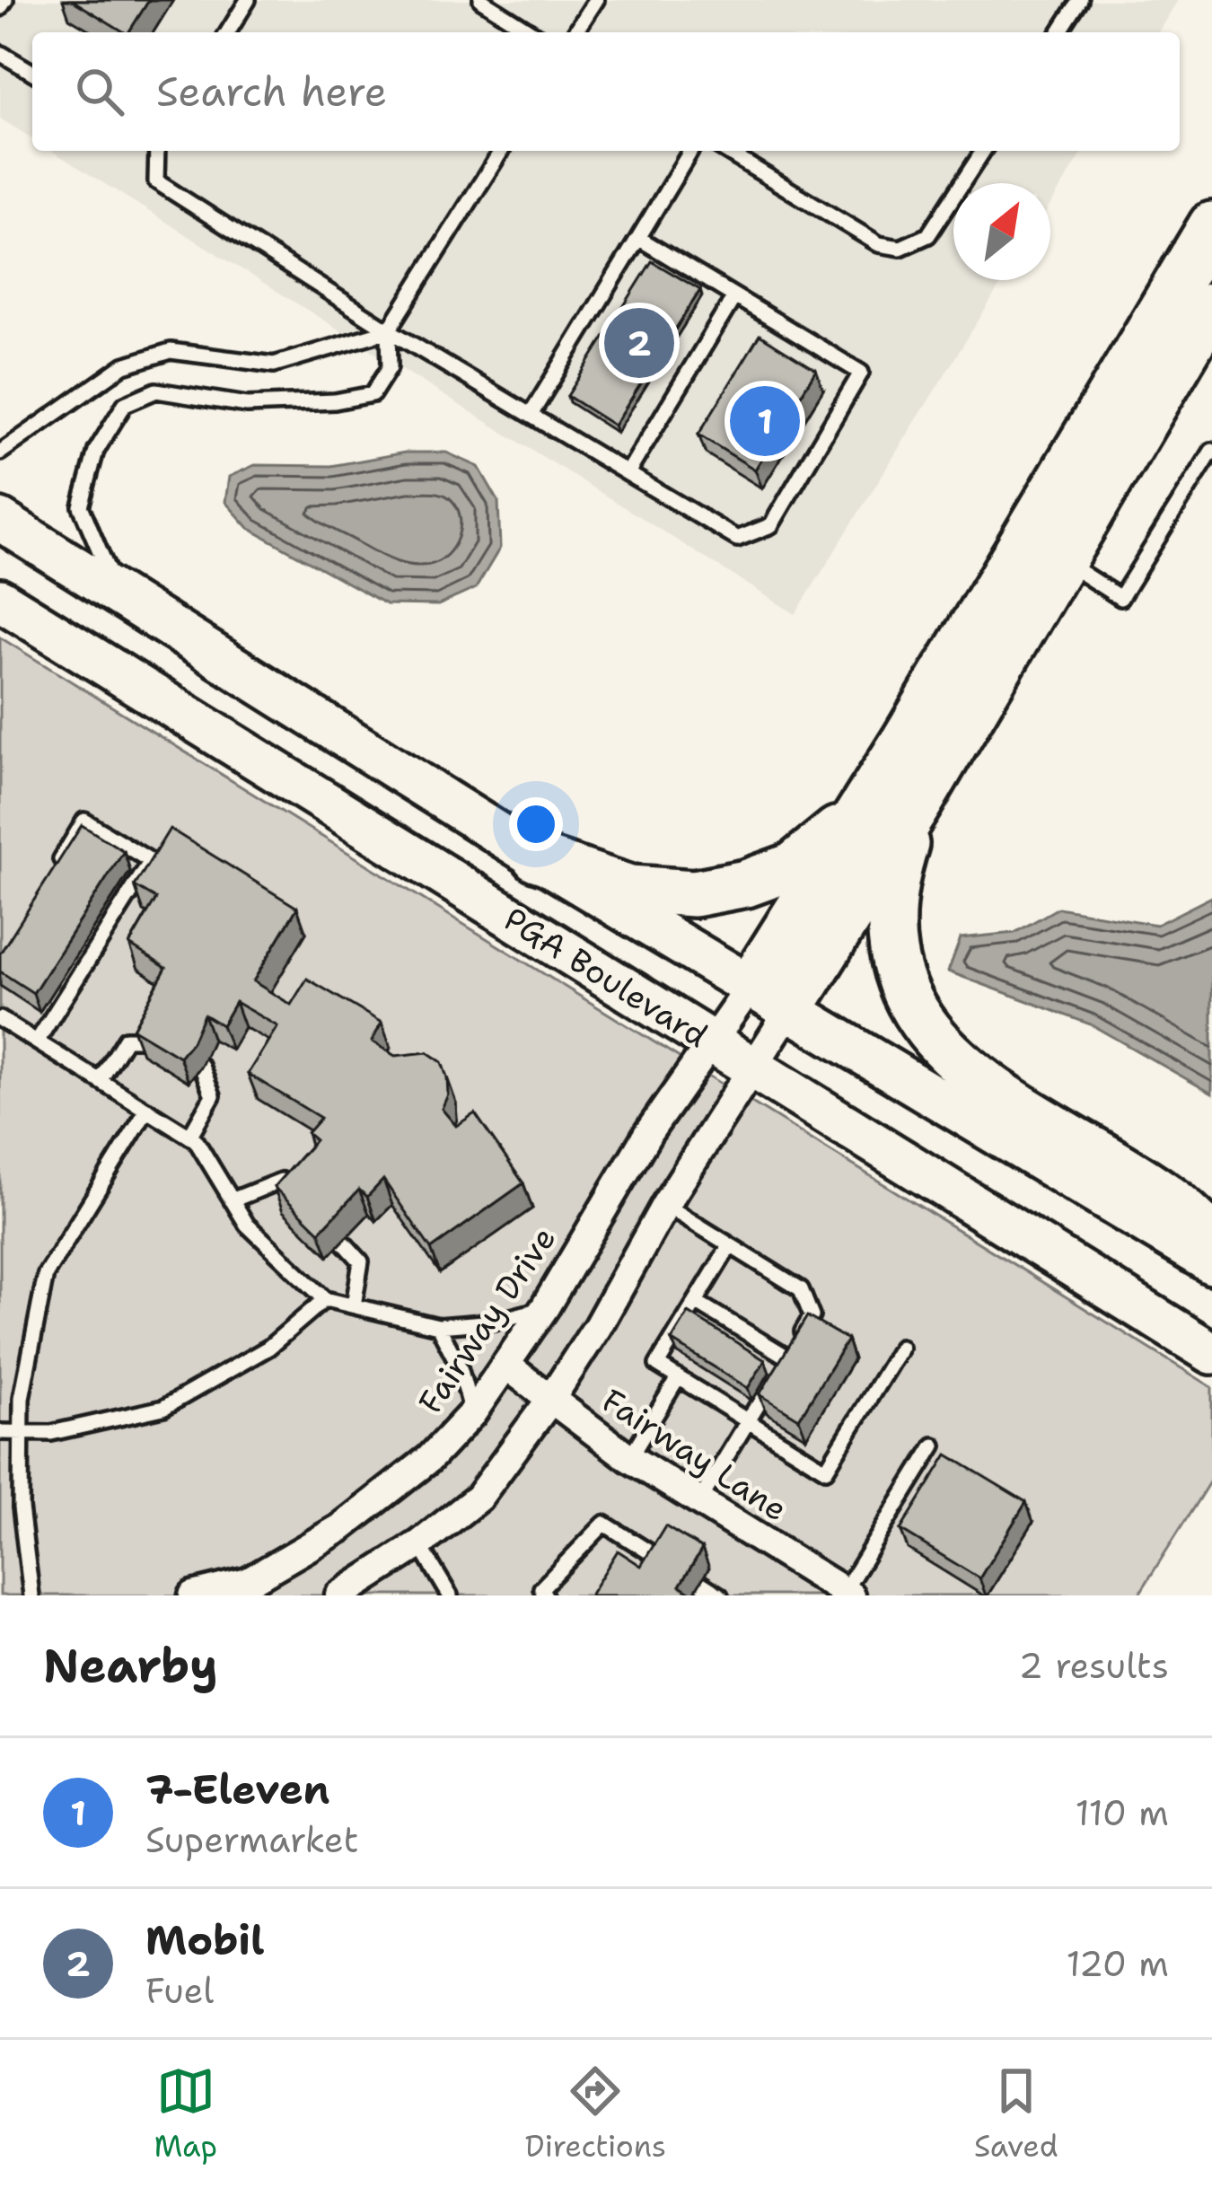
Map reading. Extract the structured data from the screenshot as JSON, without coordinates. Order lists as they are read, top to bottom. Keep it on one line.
{"streets":{"main road":["PGA Boulevard"],"street":["Fairway Drive","Fairway Lane"]},"crossings":[["PGA Boulevard","Fairway Drive"],["Fairway Drive","Fairway Lane"]],"north":"top right","page":{"search":"Search here","pins":["2","1"],"heading":["Nearby","2 results"],"list":[{"mark":"1","name":"7-Eleven","note":"Supermarket","value":"110 m"},{"mark":"2","name":"Mobil","note":"Fuel","value":"120 m"}],"nav":["Map","Directions","Saved"]}}
